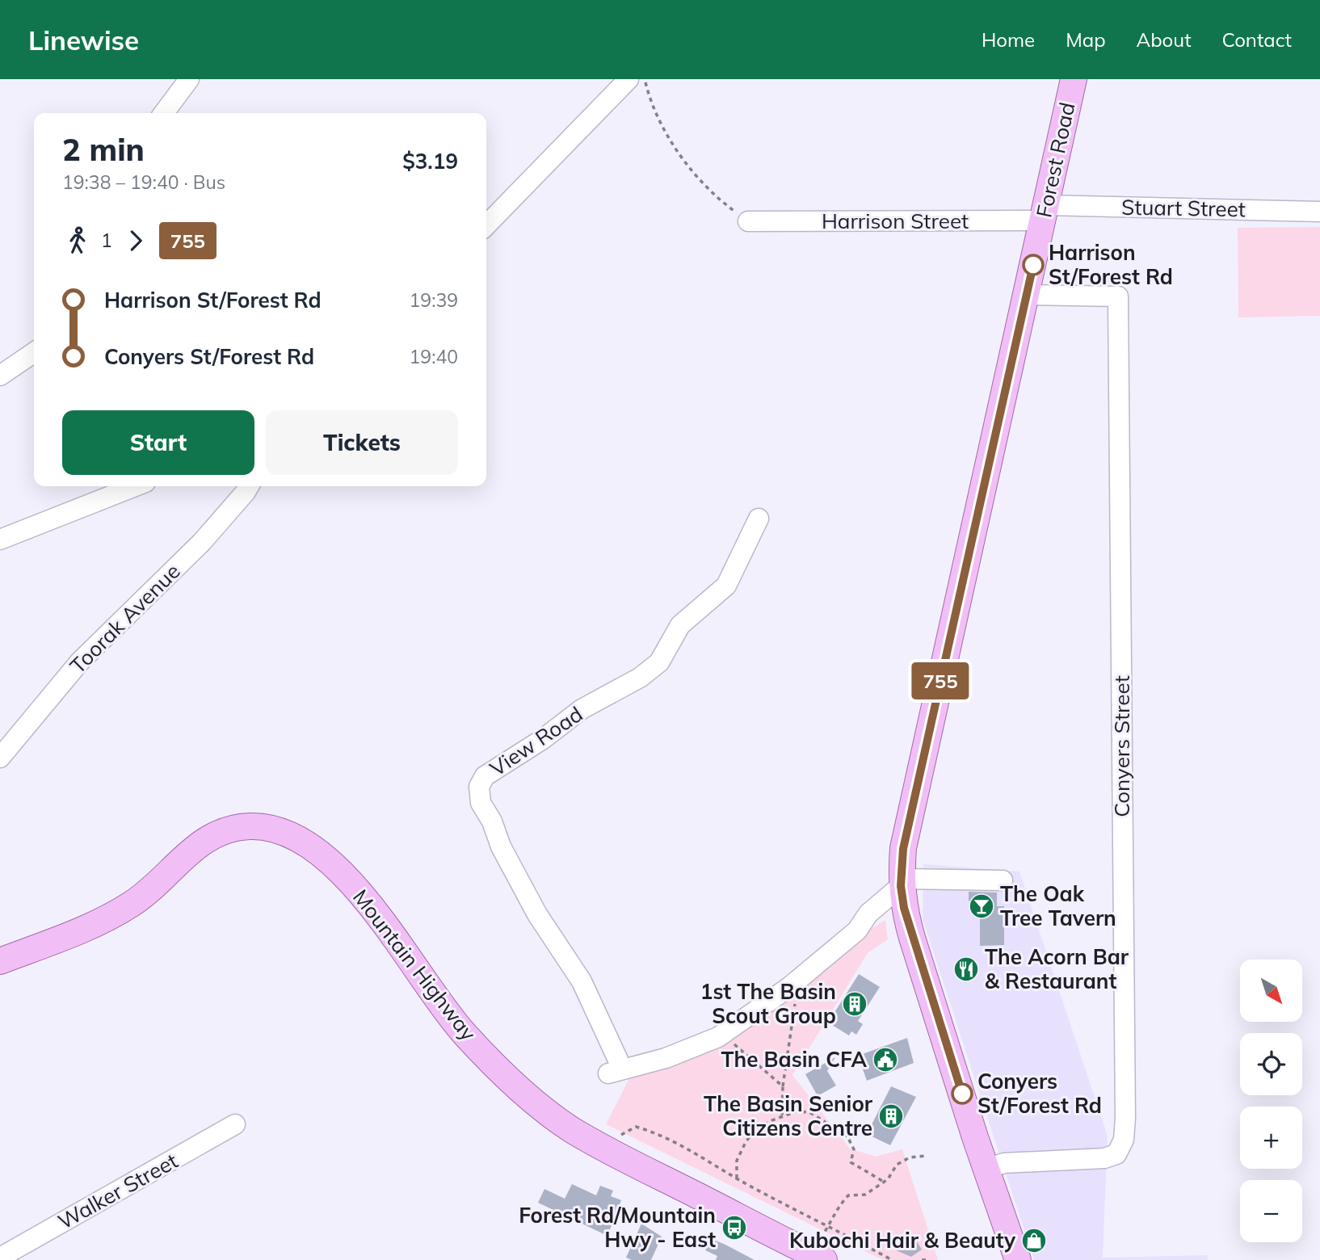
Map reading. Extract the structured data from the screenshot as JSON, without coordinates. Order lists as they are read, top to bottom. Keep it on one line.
{"streets":{"main road":["Forest Road","Mountain Highway"],"street":["Stuart Street","Harrison Street","Toorak Avenue","View Road","Conyers Street","Walker Street"]},"crossings":[["Forest Road","Stuart Street"],["Forest Road","Harrison Street"],["Forest Road","Conyers Street"],["Stuart Street","Harrison Street"]],"places":{"other":["Harrison St/Forest Rd","Conyers St/Forest Rd"],"bar":["The Oak Tree Tavern"],"restaurant":["The Acorn Bar & Restaurant"],"building":["1st The Basin Scout Group","The Basin Senior Citizens Centre"],"public building":["The Basin CFA"],"bus stop":["Forest Rd/Mountain Hwy - East"],"shop":["Kubochi Hair & Beauty"]},"lines":["bus line 755"],"north":"bottom right","page":{"header":"Linewise","nav":["Home","Map","About","Contact"],"on_map":"755","heading":["2 min","19:38 – 19:40 · Bus","$3.19"],"legs":["1","755"],"list":[{"name":"Harrison St/Forest Rd","value":"19:39"},{"name":"Conyers St/Forest Rd","value":"19:40"}],"buttons":["Start","Tickets"],"map_buttons":["+","−"]}}
